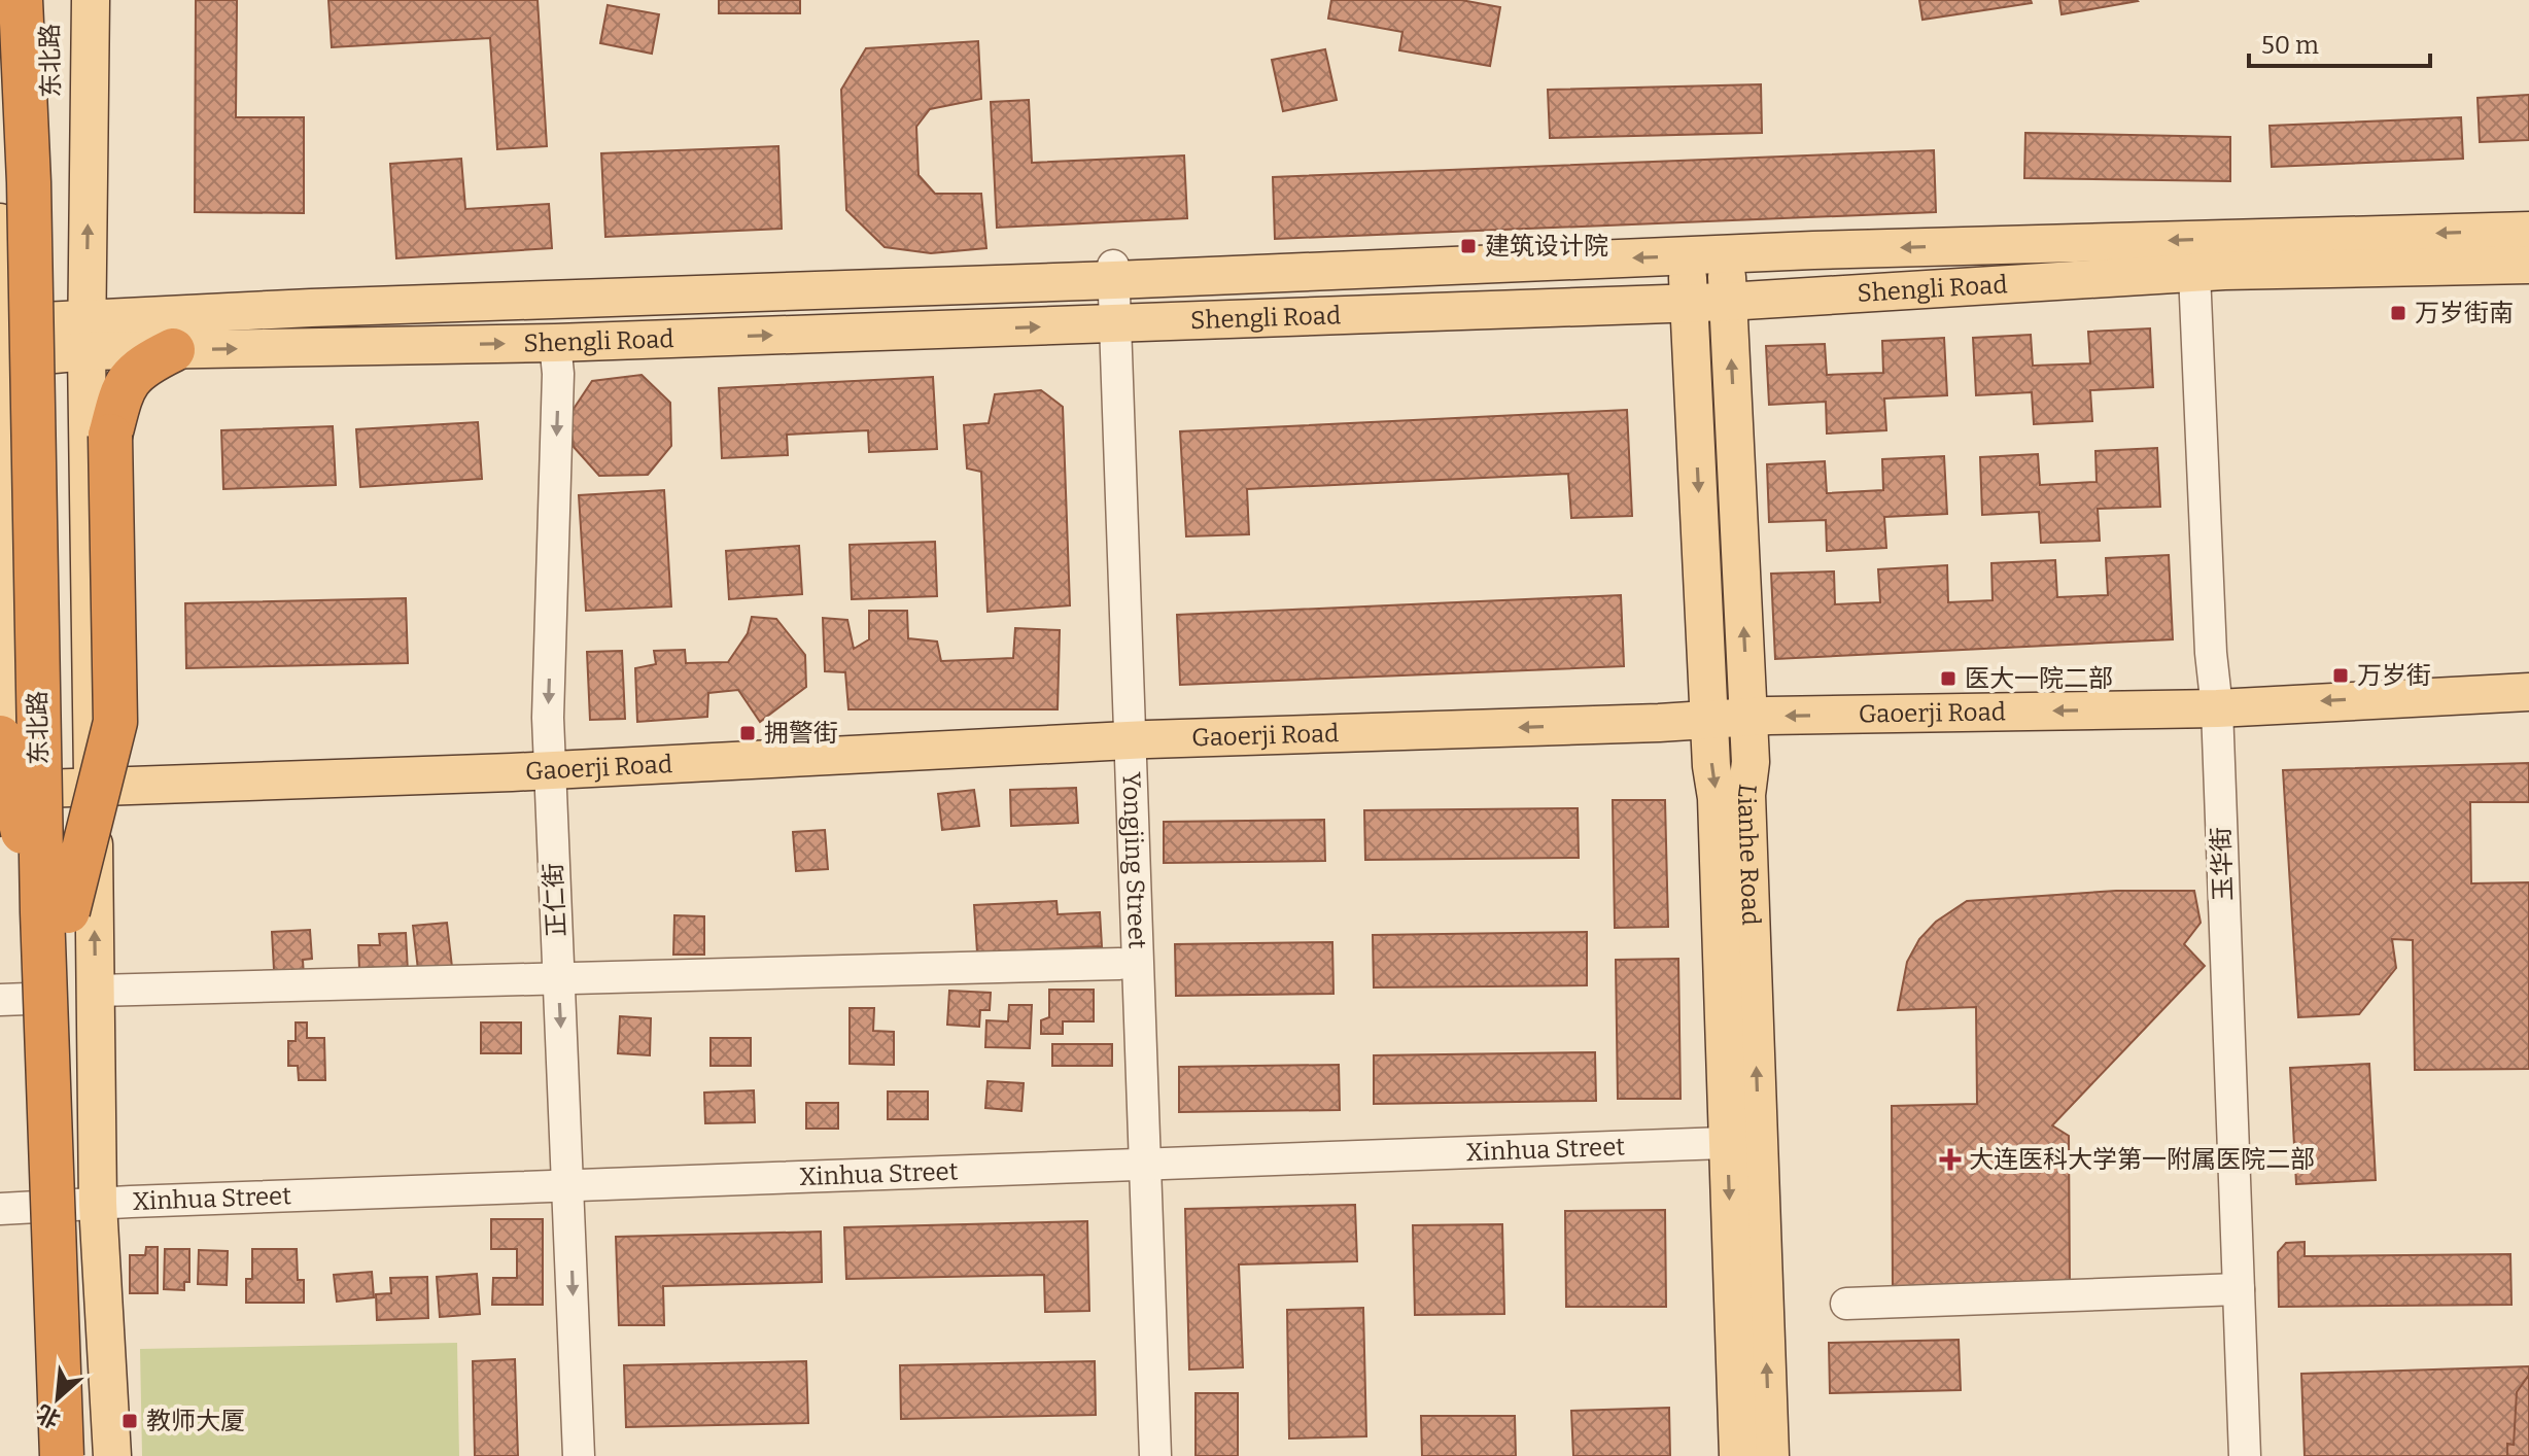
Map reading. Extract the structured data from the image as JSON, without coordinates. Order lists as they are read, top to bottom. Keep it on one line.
{"streets":{"highway":["东北路"],"main road":["Shengli Road","Gaoerji Road","Lianhe Road"],"street":["Yongjing Street","玉华街","正仁街","Xinhua Street"]},"crossings":[["东北路","Shengli Road"],["东北路","Gaoerji Road"],["东北路","Xinhua Street"],["Shengli Road","Lianhe Road"],["Shengli Road","Yongjing Street"],["Shengli Road","玉华街"],["Shengli Road","正仁街"],["Gaoerji Road","Lianhe Road"],["Gaoerji Road","Yongjing Street"],["Gaoerji Road","玉华街"],["Gaoerji Road","正仁街"],["Lianhe Road","Xinhua Street"],["Yongjing Street","Xinhua Street"],["正仁街","Xinhua Street"]],"one_way":["Gaoerji Road","正仁街"],"places":{"transit":["建筑设计院","万岁街南","万岁街","医大一院二部","拥警街","教师大厦"],"health":["大连医科大学第一附属医院二部"]},"scale_bar":"50 m","north":"bottom left"}
